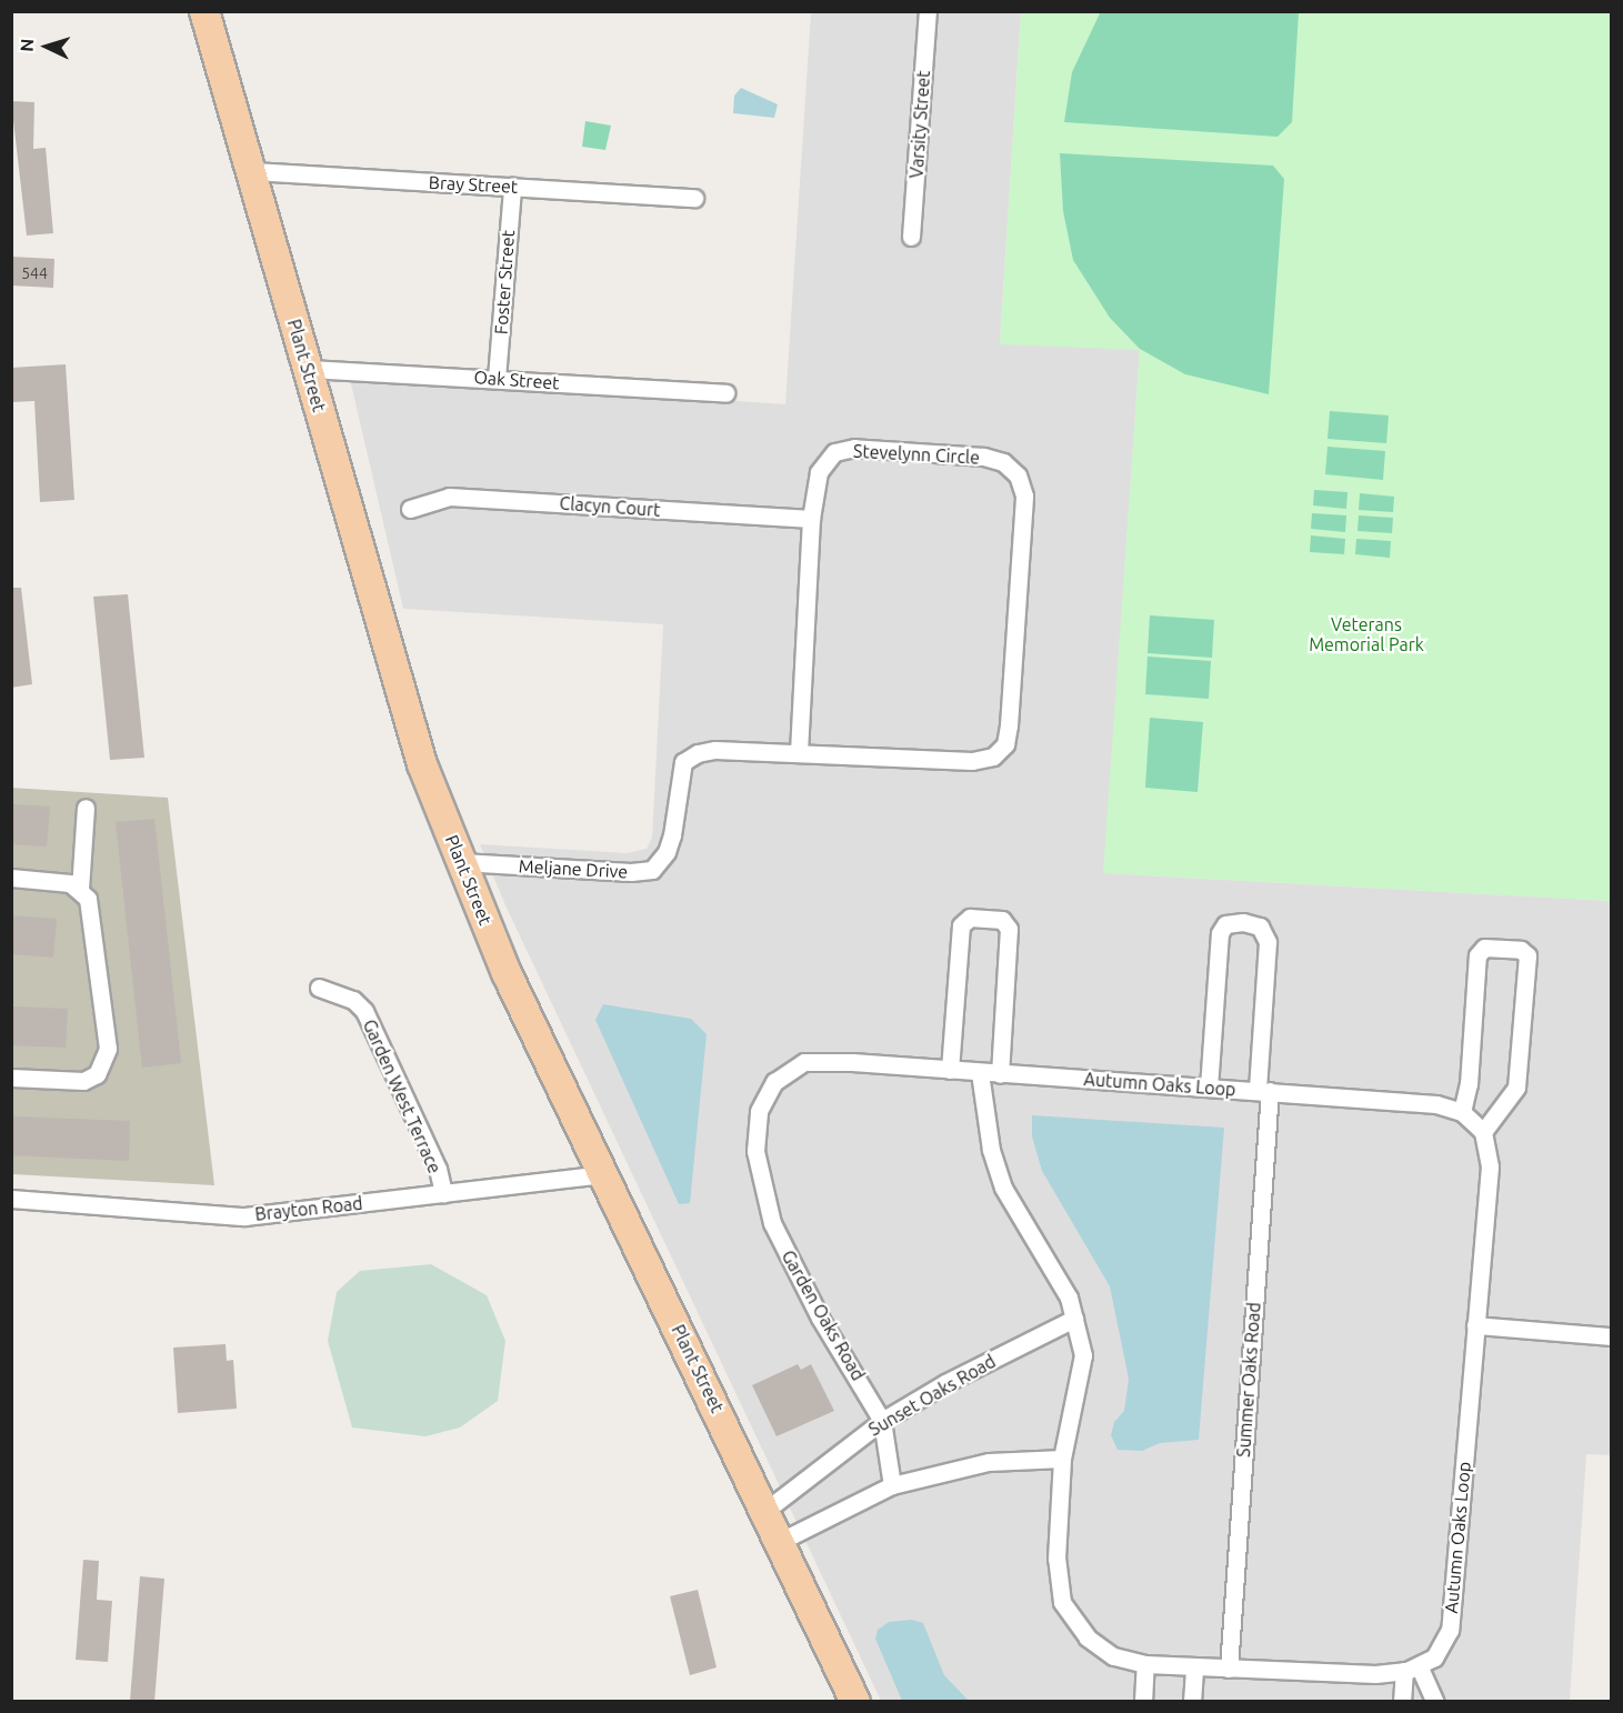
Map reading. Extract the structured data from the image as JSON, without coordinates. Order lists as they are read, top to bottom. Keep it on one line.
{"streets":{"main road":["Plant Street"],"street":["Varsity Street","Bray Street","Foster Street","Oak Street","Stevelynn Circle","Clacyn Court","Meljane Drive","Autumn Oaks Loop","Garden West Terrace","Brayton Road","Garden Oaks Road","Summer Oaks Road","Sunset Oaks Road"]},"crossings":[["Bray Street","Foster Street"],["Bray Street","Plant Street"],["Foster Street","Oak Street"],["Plant Street","Oak Street"],["Plant Street","Meljane Drive"],["Plant Street","Brayton Road"],["Plant Street","Sunset Oaks Road"],["Stevelynn Circle","Clacyn Court"],["Stevelynn Circle","Meljane Drive"],["Autumn Oaks Loop","Garden Oaks Road"],["Autumn Oaks Loop","Summer Oaks Road"],["Garden West Terrace","Brayton Road"],["Garden Oaks Road","Sunset Oaks Road"]],"parks":["Veterans Memorial Park"],"house_numbers":["544"],"north":"left"}
